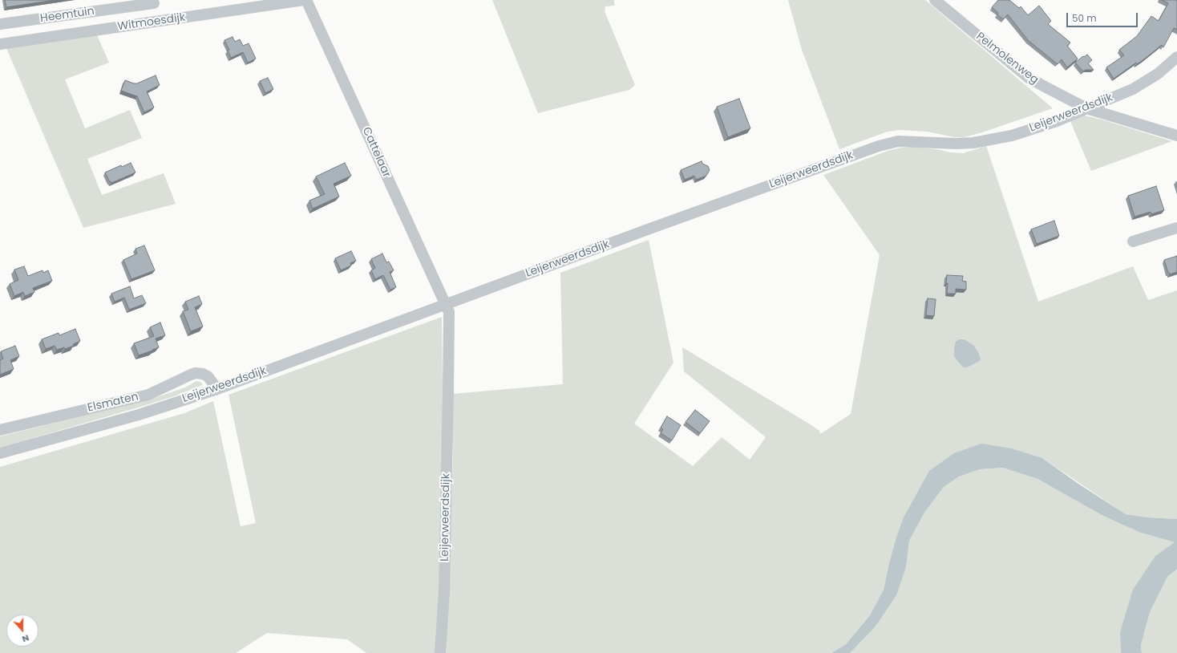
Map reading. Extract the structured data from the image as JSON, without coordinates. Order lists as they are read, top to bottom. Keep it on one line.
{"streets":{"street":["Heemtuin","Witmoesdijk","Pelmolenweg","Leijerweerdsdijk","Cattelaar","Elsmaten"]},"crossings":[["Pelmolenweg","Leijerweerdsdijk"],["Leijerweerdsdijk","Cattelaar"],["Leijerweerdsdijk","Elsmaten"]],"scale_bar":"50 m","north":"bottom"}
